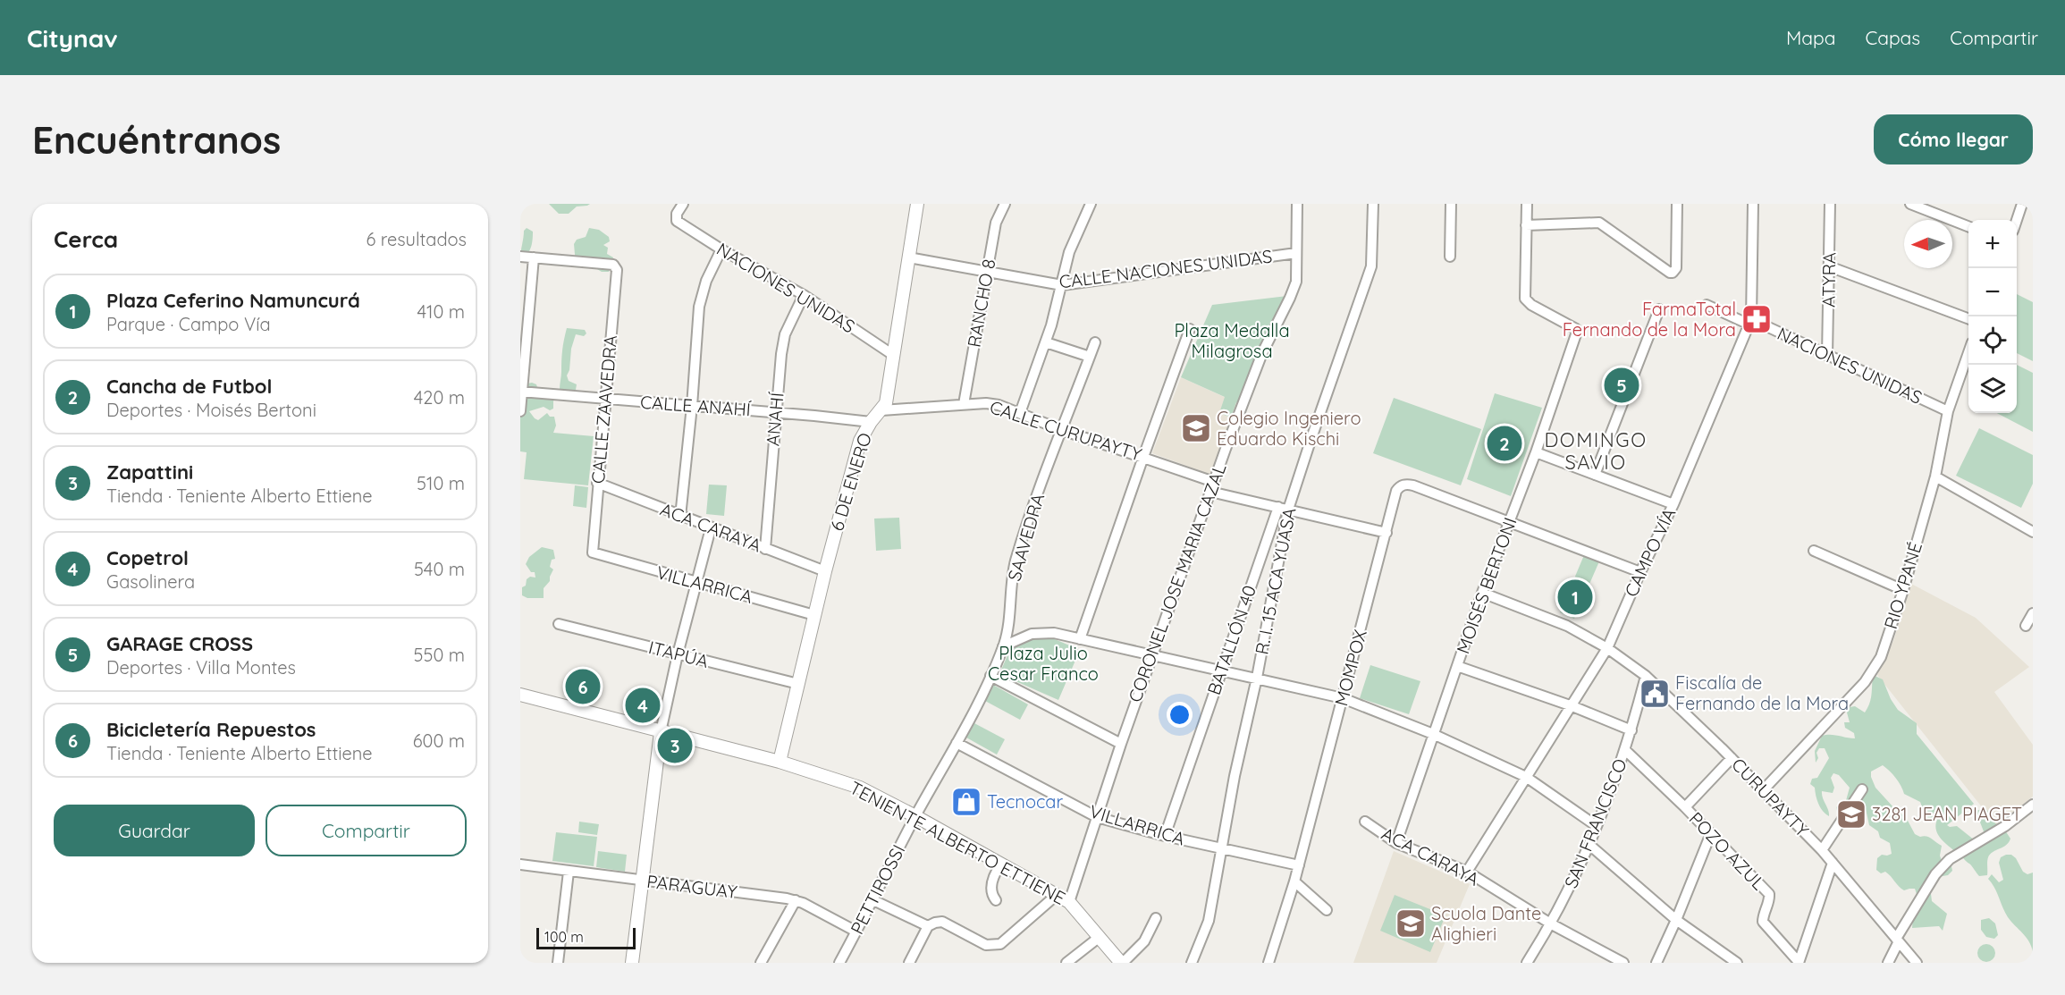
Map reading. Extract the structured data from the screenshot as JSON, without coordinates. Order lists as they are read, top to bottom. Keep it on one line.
{"streets":{"main road":["6 DE ENERO","TENIENTE ALBERTO ETTIENE"],"street":["CALLE NACIONES UNIDAS","ATYRA","NACIONES UNIDAS","RANCHO 8","CALLE ANAHÍ","CALLE ZAAVEDRA","ANAHÍ","CALLE CURUPAYTY","ACA CARAYA","SAAVEDRA","CAMPO VÍA","R. I. 15 ACA YUASA","CORONEL JOSE MARIA CAZAL","VILLARRICA","MOISÉS BERTONI","RIO YPANÉ","BATALLÓN 40","ITAPÚA","MOMPOX","CURUPAYTY","SAN FRANCISCO","POZO AZUL","PARAGUAY","PETTIROSSI"]},"crossings":[["CALLE NACIONES UNIDAS","RANCHO 8"],["CALLE NACIONES UNIDAS","6 DE ENERO"],["CALLE NACIONES UNIDAS","CORONEL JOSE MARIA CAZAL"],["ATYRA","NACIONES UNIDAS"],["NACIONES UNIDAS","ANAHÍ"],["NACIONES UNIDAS","6 DE ENERO"],["NACIONES UNIDAS","CAMPO VÍA"],["NACIONES UNIDAS","RIO YPANÉ"],["RANCHO 8","CALLE CURUPAYTY"],["CALLE ANAHÍ","CALLE ZAAVEDRA"],["CALLE ANAHÍ","ANAHÍ"],["CALLE ANAHÍ","6 DE ENERO"],["CALLE ZAAVEDRA","ACA CARAYA"],["CALLE ZAAVEDRA","VILLARRICA"],["ANAHÍ","ACA CARAYA"],["CALLE CURUPAYTY","6 DE ENERO"],["CALLE CURUPAYTY","SAAVEDRA"],["CALLE CURUPAYTY","R. I. 15 ACA YUASA"],["CALLE CURUPAYTY","CORONEL JOSE MARIA CAZAL"],["CALLE CURUPAYTY","BATALLÓN 40"],["CALLE CURUPAYTY","MOMPOX"],["6 DE ENERO","ACA CARAYA"],["6 DE ENERO","VILLARRICA"],["6 DE ENERO","ITAPÚA"],["6 DE ENERO","TENIENTE ALBERTO ETTIENE"],["ACA CARAYA","CAMPO VÍA"],["ACA CARAYA","MOISÉS BERTONI"],["ACA CARAYA","SAN FRANCISCO"],["SAAVEDRA","VILLARRICA"],["SAAVEDRA","TENIENTE ALBERTO ETTIENE"],["SAAVEDRA","PETTIROSSI"],["CAMPO VÍA","MOMPOX"],["CAMPO VÍA","CURUPAYTY"],["R. I. 15 ACA YUASA","VILLARRICA"],["CORONEL JOSE MARIA CAZAL","VILLARRICA"],["CORONEL JOSE MARIA CAZAL","TENIENTE ALBERTO ETTIENE"],["VILLARRICA","BATALLÓN 40"],["VILLARRICA","MOMPOX"],["MOISÉS BERTONI","MOMPOX"],["MOISÉS BERTONI","CURUPAYTY"],["RIO YPANÉ","CURUPAYTY"],["CURUPAYTY","SAN FRANCISCO"],["SAN FRANCISCO","POZO AZUL"],["TENIENTE ALBERTO ETTIENE","PETTIROSSI"],["PARAGUAY","PETTIROSSI"]],"districts":["DOMINGO SAVIO"],"parks":["Plaza Medalla Milagrosa","Plaza Julio Cesar Franco"],"places":{"pharmacy":["FarmaTotal Fernando de la Mora"],"school or university":["Colegio Ingeniero Eduardo Kischi","3281 JEAN PIAGET","Scuola Dante Alighieri"],"public building":["Fiscalía de Fernando de la Mora"],"shop":["Tecnocar"]},"scale_bar":"100 m","north":"left","page":{"header":"Citynav","nav":["Mapa","Capas","Compartir"],"buttons":["Cómo llegar",["Guardar","Compartir"]],"title":"Encuéntranos","heading":["Cerca","6 resultados"],"map_buttons":["+","−"],"list":[{"mark":"1","name":"Plaza Ceferino Namuncurá","note":"Parque · Campo Vía","value":"410 m"},{"mark":"2","name":"Cancha de Futbol","note":"Deportes · Moisés Bertoni","value":"420 m"},{"mark":"3","name":"Zapattini","note":"Tienda · Teniente Alberto Ettiene","value":"510 m"},{"mark":"4","name":"Copetrol","note":"Gasolinera","value":"540 m"},{"mark":"5","name":"GARAGE CROSS","note":"Deportes · Villa Montes","value":"550 m"},{"mark":"6","name":"Bicicletería Repuestos","note":"Tienda · Teniente Alberto Ettiene","value":"600 m"}],"pins":["5","2","1","6","4","3"],"scale":"100 m"}}
